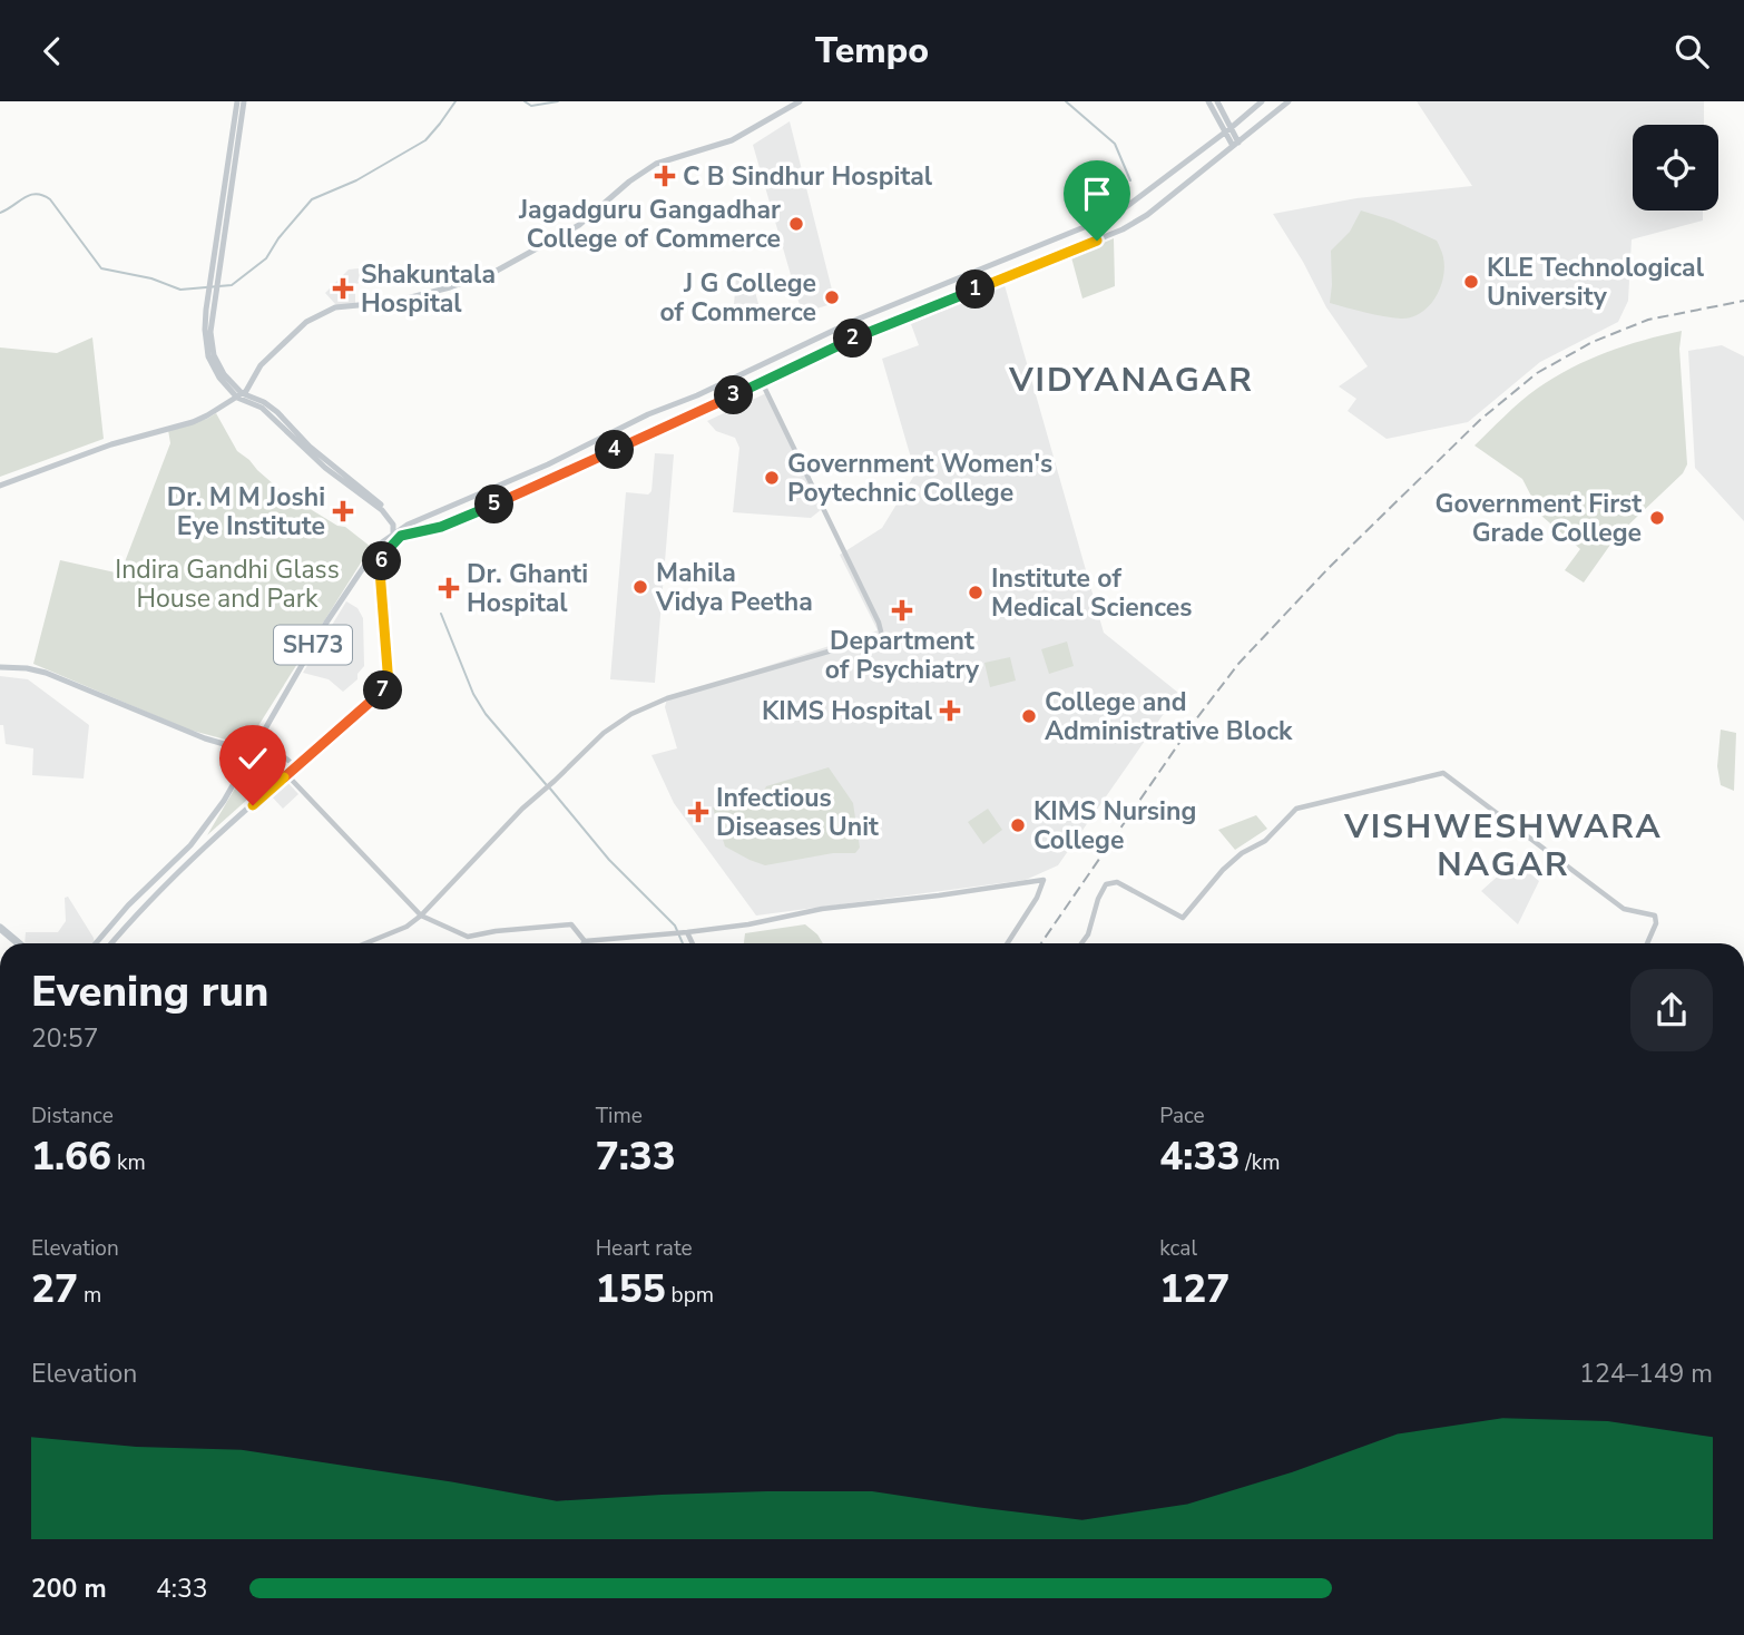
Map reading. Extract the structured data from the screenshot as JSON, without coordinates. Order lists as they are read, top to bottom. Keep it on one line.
{"streets":{"main road":["SH73"]},"districts":["VIDYANAGAR","VISHWESHWARA NAGAR"],"parks":["Indira Gandhi Glass House and Park"],"places":{"health":["C B Sindhur Hospital","Shakuntala Hospital","Dr. M M Joshi Eye Institute","Dr. Ghanti Hospital","Department of Psychiatry","KIMS Hospital","Infectious Diseases Unit"],"other":["Jagadguru Gangadhar College of Commerce","KLE Technological University","J G College of Commerce","Government Women's Poytechnic College","Government First Grade College","Mahila Vidya Peetha","Institute of Medical Sciences","College and Administrative Block","KIMS Nursing College"]},"page":{"header":"Tempo","pins":["1","2","3","4","5","6","7"],"heading":["Evening run","20:57"],"stats":[["Distance","1.66 km"],["Time","7:33"],["Pace","4:33 /km"],["Elevation","27 m"],["Heart rate","155 bpm"],["kcal","127"]],"chart":["Elevation","124–149 m"],"list":[{"name":"200 m","note":"4:33"}]}}
